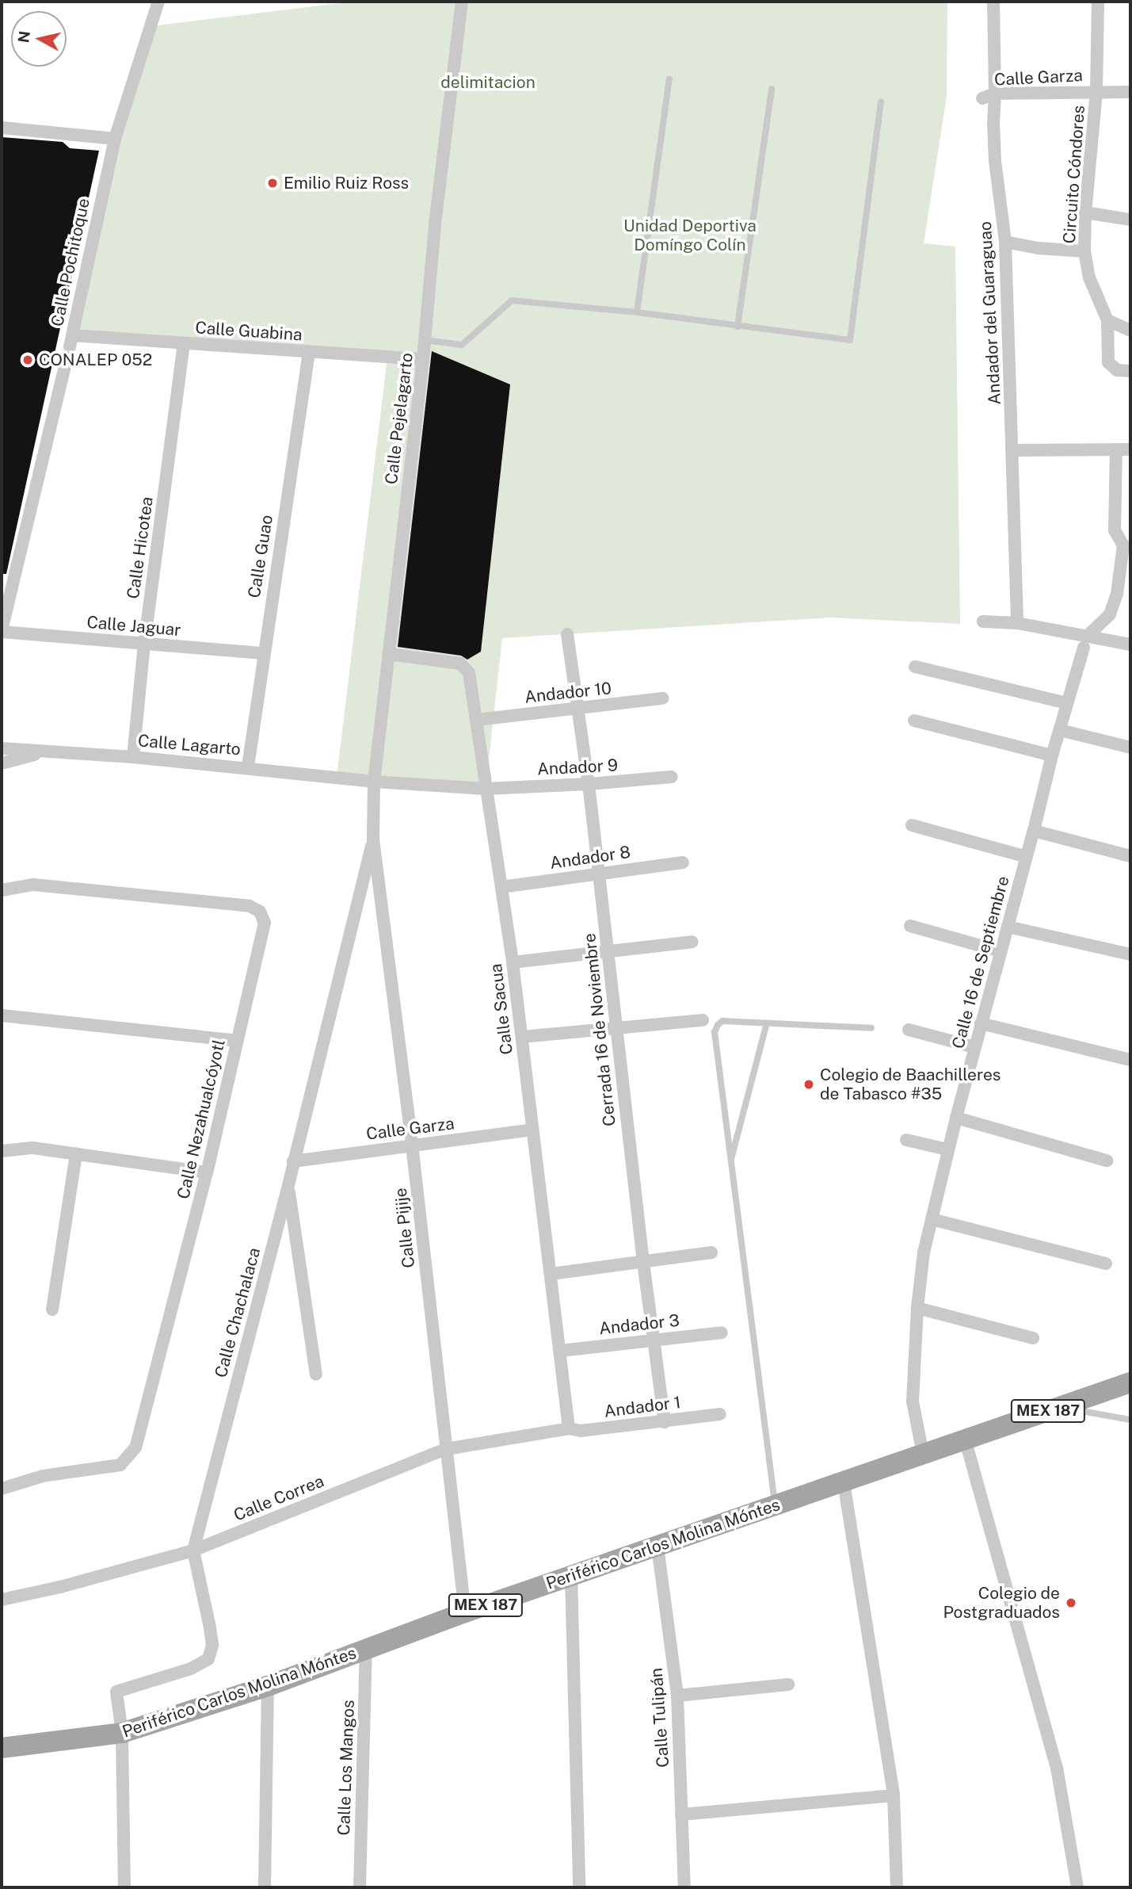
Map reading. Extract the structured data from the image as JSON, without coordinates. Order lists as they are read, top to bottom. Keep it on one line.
{"streets":{"main road":["MEX 187","Periférico Carlos Molina Móntes"],"street":["Calle Garza","Circuito Cóndores","Calle Pochitoque","Andador del Guaraguao","Calle Guabina","Calle Pejelagarto","Calle Hicotea","Calle Guao","Calle Jaguar","Andador 10","Calle Lagarto","Andador 9","Andador 8","Calle 16 de Septiembre","Calle Sacua","Cerrada 16 de Noviembre","Calle Nezahualcóyotl","Calle Pijije","Calle Chachalaca","Andador 3","Andador 1","Calle Correa","Calle Tulipán","Calle Los Mangos"]},"crossings":[["Calle Garza","Circuito Cóndores"],["Calle Garza","Andador del Guaraguao"],["Calle Garza","Calle Sacua"],["Calle Garza","Calle Pijije"],["Calle Garza","Calle Chachalaca"],["Calle Pochitoque","Calle Guabina"],["Calle Pochitoque","Calle Jaguar"],["Calle Guabina","Calle Pejelagarto"],["Calle Guabina","Calle Hicotea"],["Calle Guabina","Calle Guao"],["Calle Pejelagarto","Calle Lagarto"],["Calle Pejelagarto","Calle Sacua"],["Calle Pejelagarto","Calle Pijije"],["Calle Pejelagarto","Calle Chachalaca"],["Calle Hicotea","Calle Jaguar"],["Calle Hicotea","Calle Lagarto"],["Calle Guao","Calle Jaguar"],["Calle Guao","Calle Lagarto"],["Andador 10","Calle Sacua"],["Andador 10","Cerrada 16 de Noviembre"],["Calle Lagarto","Andador 9"],["Calle Lagarto","Calle Sacua"],["Andador 9","Calle Sacua"],["Andador 9","Cerrada 16 de Noviembre"],["Andador 8","Calle Sacua"],["Andador 8","Cerrada 16 de Noviembre"],["Calle 16 de Septiembre","Periférico Carlos Molina Móntes"],["Calle Sacua","Andador 3"],["Calle Sacua","Andador 1"],["Calle Sacua","Calle Correa"],["Cerrada 16 de Noviembre","Andador 3"],["Cerrada 16 de Noviembre","Andador 1"],["Calle Pijije","Calle Chachalaca"],["Calle Pijije","Calle Correa"],["Calle Pijije","Periférico Carlos Molina Móntes"],["Calle Chachalaca","Calle Correa"],["Calle Chachalaca","Periférico Carlos Molina Móntes"],["Andador 1","Calle Correa"],["Periférico Carlos Molina Móntes","Calle Tulipán"],["Periférico Carlos Molina Móntes","Calle Los Mangos"]],"parks":["delimitacion","Unidad Deportiva Domíngo Colín"],"places":["Emilio Ruiz Ross","CONALEP 052","Colegio de Baachilleres de Tabasco #35","Colegio de Postgraduados"],"north":"left"}
